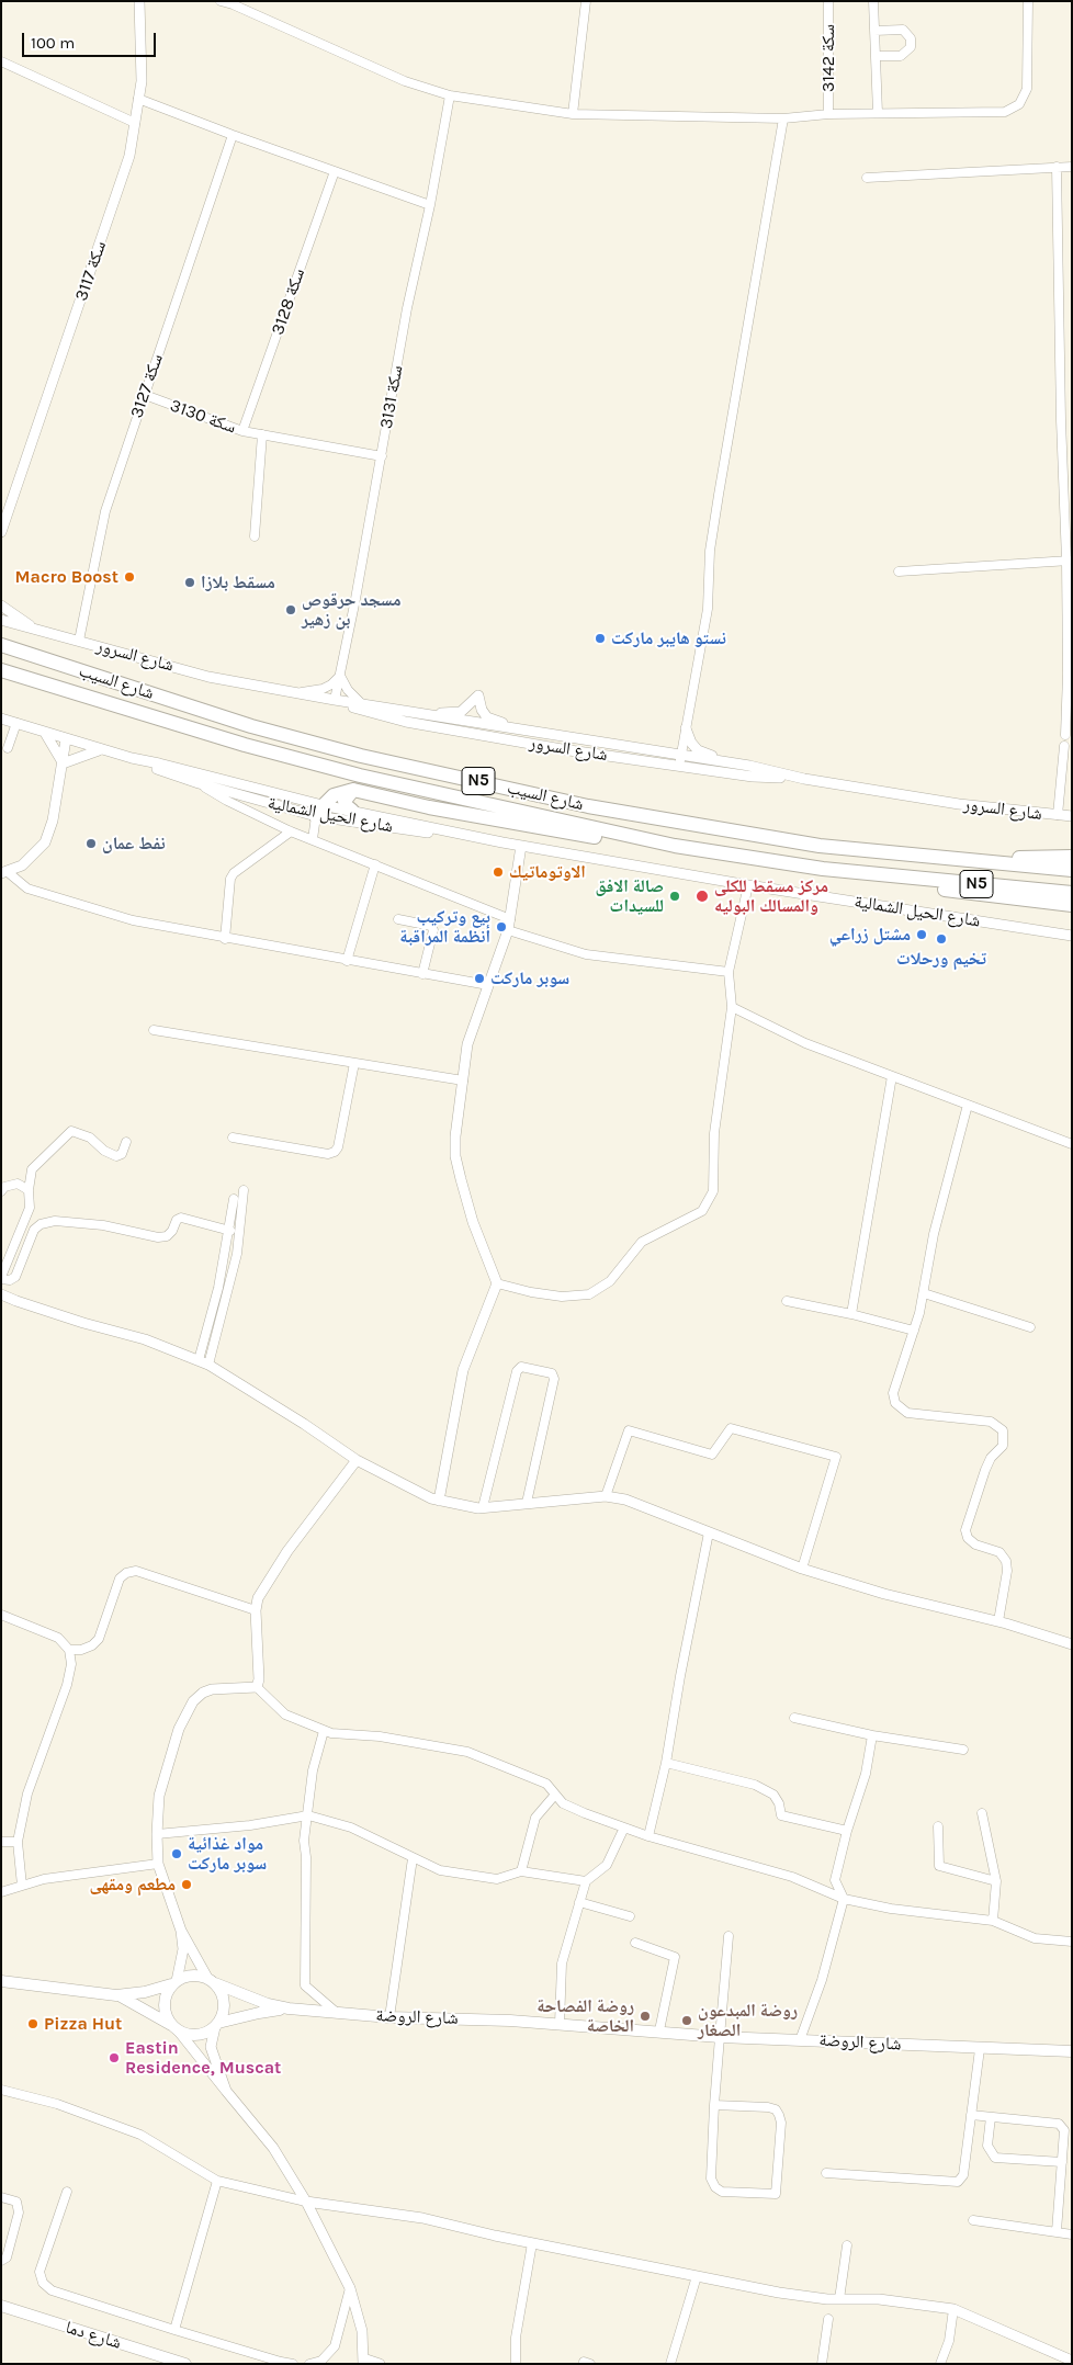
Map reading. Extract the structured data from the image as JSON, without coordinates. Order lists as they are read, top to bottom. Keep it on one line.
{"streets":{"highway":["شارع السيب","N5"],"main road":["شارع الروضة","شارع دما"],"street":["سكة 3142","سكة 3117","سكة 3128","سكة 3127","سكة 3131","سكة 3130","شارع السرور","شارع الحيل الشمالية"]},"crossings":[["سكة 3128","سكة 3130"],["سكة 3127","سكة 3130"],["سكة 3127","شارع السرور"],["سكة 3131","سكة 3130"],["سكة 3131","شارع السرور"]],"places":["Macro Boost","مسقط بلازا","مسجد حرقوص بن زهير","نستو هايبر ماركت","نفط عمان","الاوتوماتيك","صالة الافق للسيدات","مركز مسقط للكلى والمسالك البوليه","بيع وتركيب أنظمة المراقبة","مشتل زراعي","تخيم ورحلات","سوبر ماركت","مواد غذائية سوبر ماركت","مطعم ومقهى","روضة الفصاحة الخاصة","روضة المبدعون الصغار","Pizza Hut","Eastin Residence, Muscat"],"scale_bar":"100 m"}
